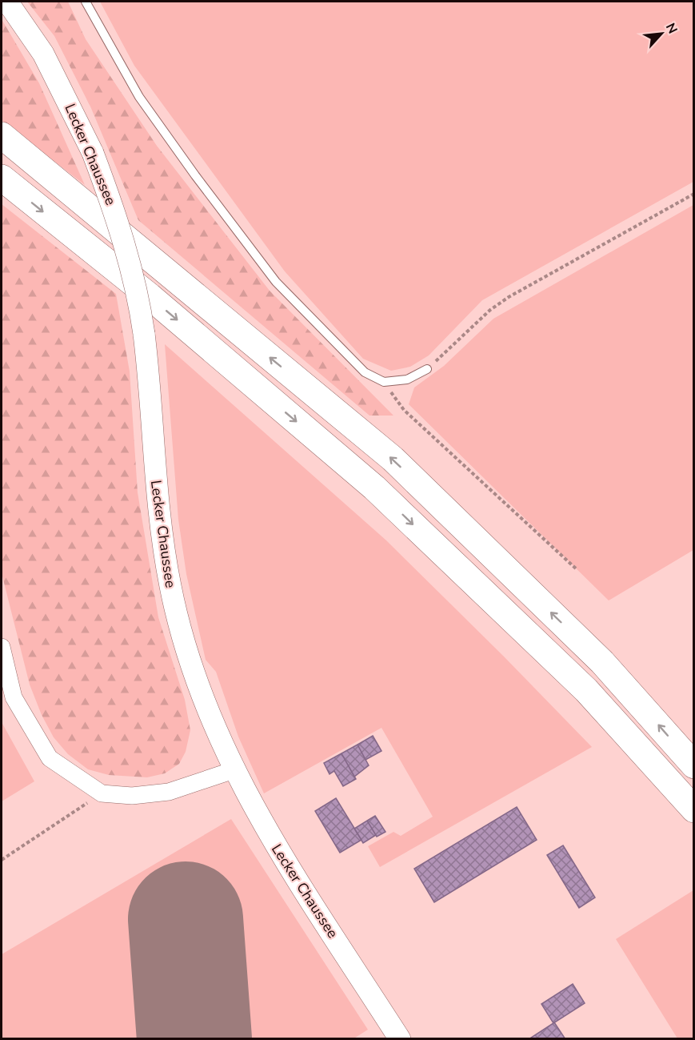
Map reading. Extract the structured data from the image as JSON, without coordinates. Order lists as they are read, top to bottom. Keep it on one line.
{"streets":{"street":["Lecker Chaussee"]},"north":"top right"}
